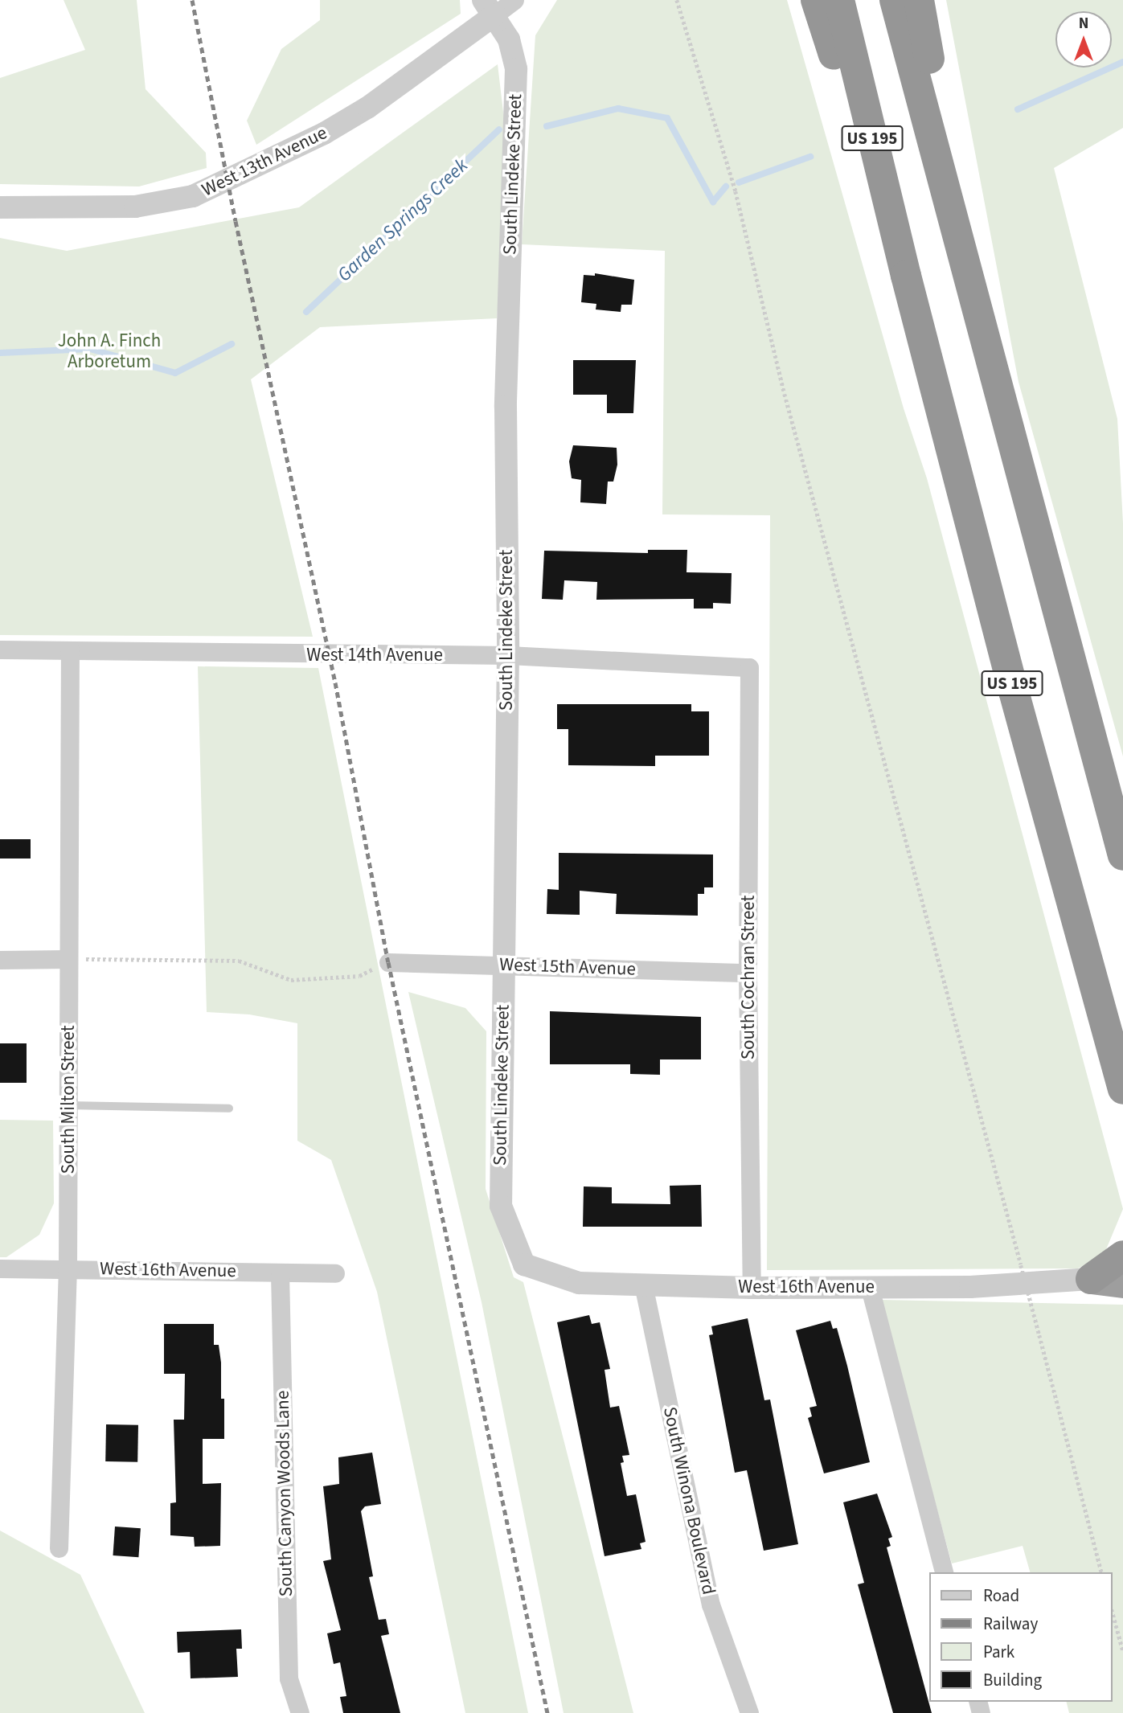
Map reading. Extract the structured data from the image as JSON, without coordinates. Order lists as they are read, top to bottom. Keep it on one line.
{"streets":{"highway":["US 195"],"street":["West 13th Avenue","South Lindeke Street","West 14th Avenue","West 15th Avenue","South Cochran Street","South Milton Street","West 16th Avenue","South Canyon Woods Lane","South Winona Boulevard"]},"crossings":[["West 13th Avenue","South Lindeke Street"],["South Lindeke Street","West 14th Avenue"],["South Lindeke Street","West 15th Avenue"],["South Lindeke Street","West 16th Avenue"],["West 14th Avenue","South Cochran Street"],["West 14th Avenue","South Milton Street"],["West 15th Avenue","South Cochran Street"],["South Cochran Street","West 16th Avenue"],["South Milton Street","West 16th Avenue"],["West 16th Avenue","South Canyon Woods Lane"],["West 16th Avenue","South Winona Boulevard"]],"water":["Garden Springs Creek"],"parks":["John A. Finch Arboretum"],"legend":["Road","Railway","Park","Building"],"north":"top"}
